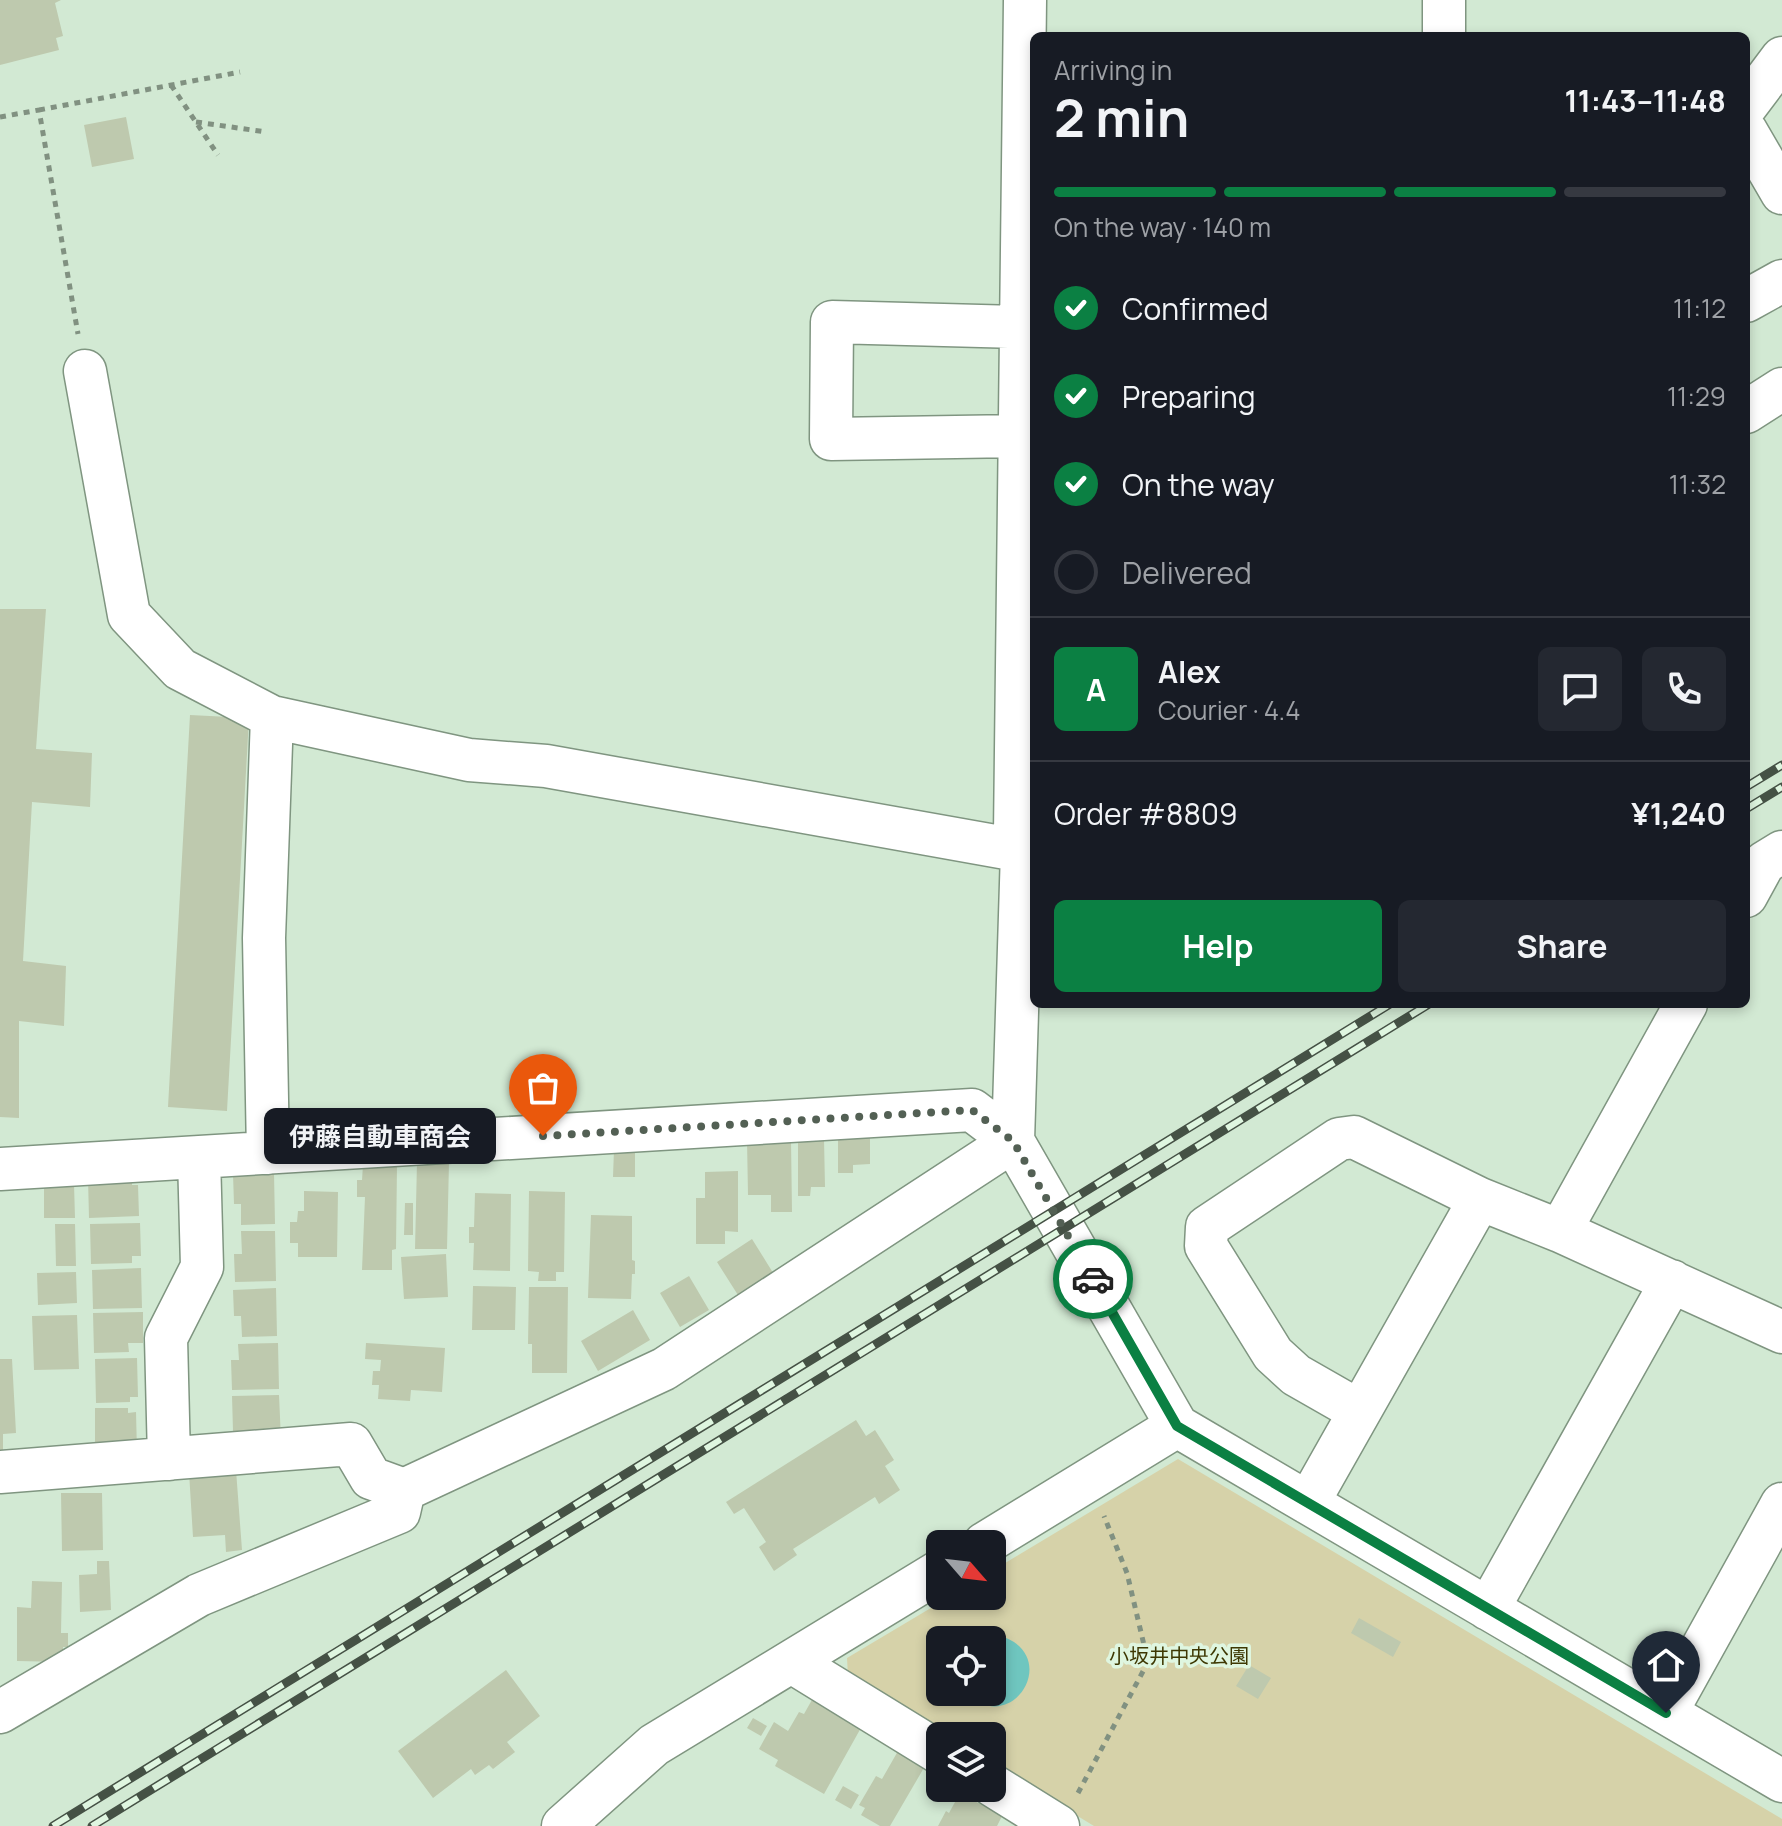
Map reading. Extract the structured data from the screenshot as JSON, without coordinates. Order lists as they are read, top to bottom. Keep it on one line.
{"parks":["小坂井中央公園"],"places":["伊藤自動車商会"],"north":"bottom right","page":{"heading":["2 min","Arriving in","11:43–11:48"],"panel":["Alex","Courier · 4.4","Order #8809","¥1,240"],"bar":"On the way · 140 m","list":[["Confirmed","11:12"],["Preparing","11:29"],["On the way","11:32"],"Delivered"],"round":"A","buttons":["Help","Share"],"bubble":"伊藤自動車商会"}}
